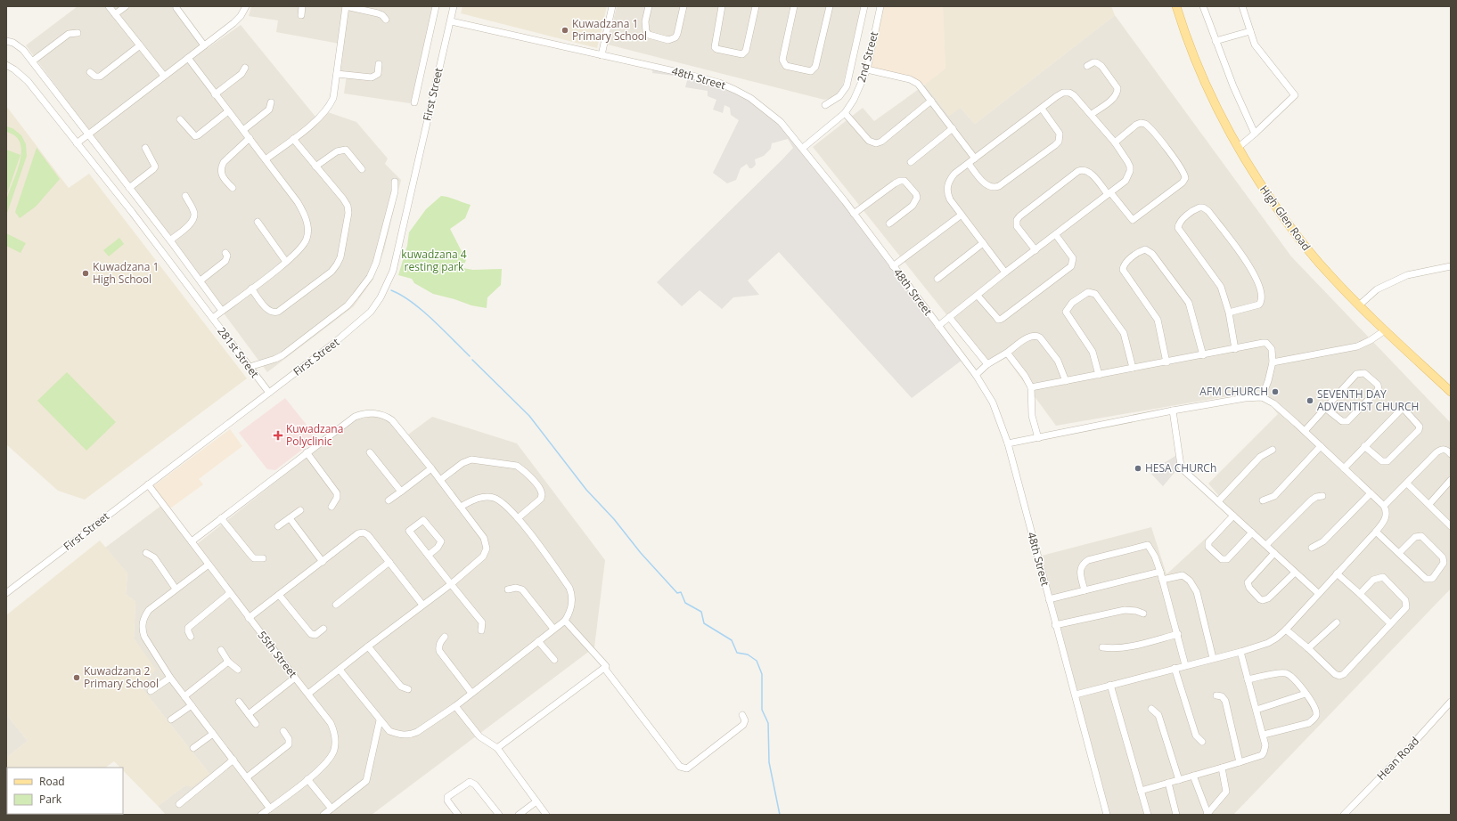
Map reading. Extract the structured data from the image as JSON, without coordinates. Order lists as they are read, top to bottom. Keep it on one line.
{"streets":{"main road":["High Glen Road"],"street":["2nd Street","48th Street","First Street","281st Street","55th Street","Hean Road"]},"crossings":[["2nd Street","48th Street"],["48th Street","First Street"],["First Street","281st Street"],["First Street","55th Street"]],"parks":["kuwadzana 4 resting park"],"places":{"other":["Kuwadzana 1 Primary School","Kuwadzana 1 High School","AFM CHURCH","SEVENTH DAY ADVENTIST CHURCH","HESA CHURCh","Kuwadzana 2 Primary School"],"health":["Kuwadzana Polyclinic"]},"legend":["Road","Park"]}
